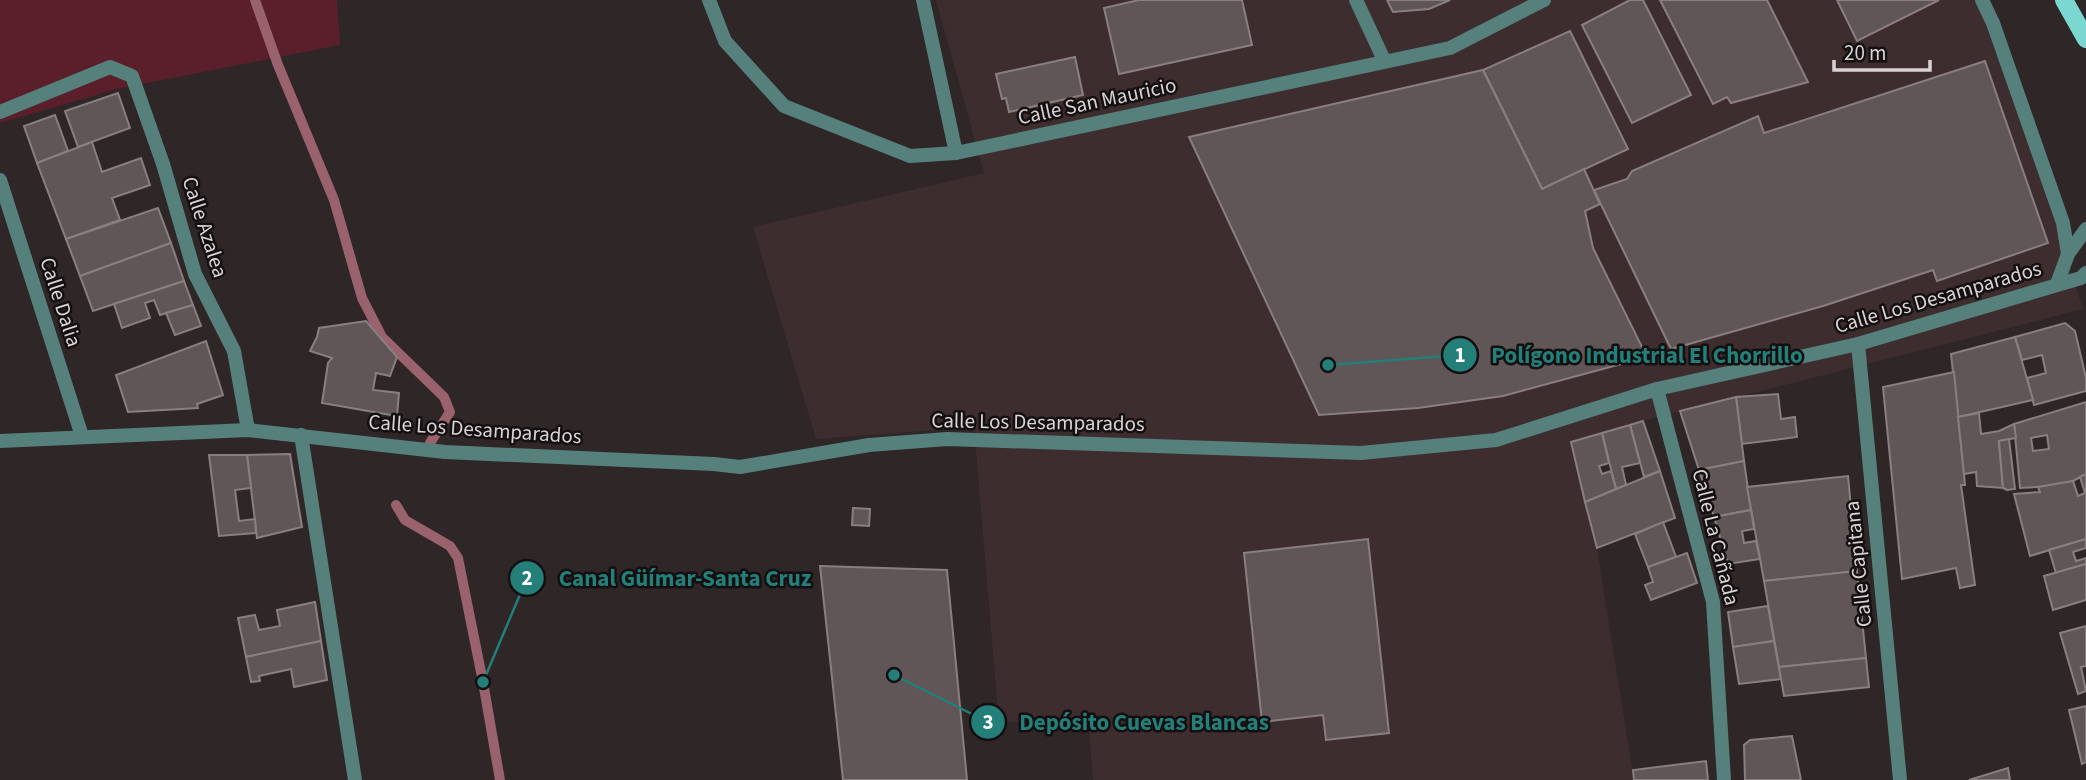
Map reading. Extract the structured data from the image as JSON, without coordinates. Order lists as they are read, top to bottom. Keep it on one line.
{"streets":{"street":["Calle San Mauricio","Calle Azalea","Calle Los Desamparados","Calle Dalia","Calle La Cañada","Calle Capitana"]},"crossings":[["Calle Azalea","Calle Los Desamparados"],["Calle Los Desamparados","Calle Dalia"],["Calle Los Desamparados","Calle La Cañada"],["Calle Los Desamparados","Calle Capitana"]],"places":["Polígono Industrial El Chorrillo","Depósito Cuevas Blancas","Canal Güímar-Santa Cruz"],"scale_bar":"20 m"}
